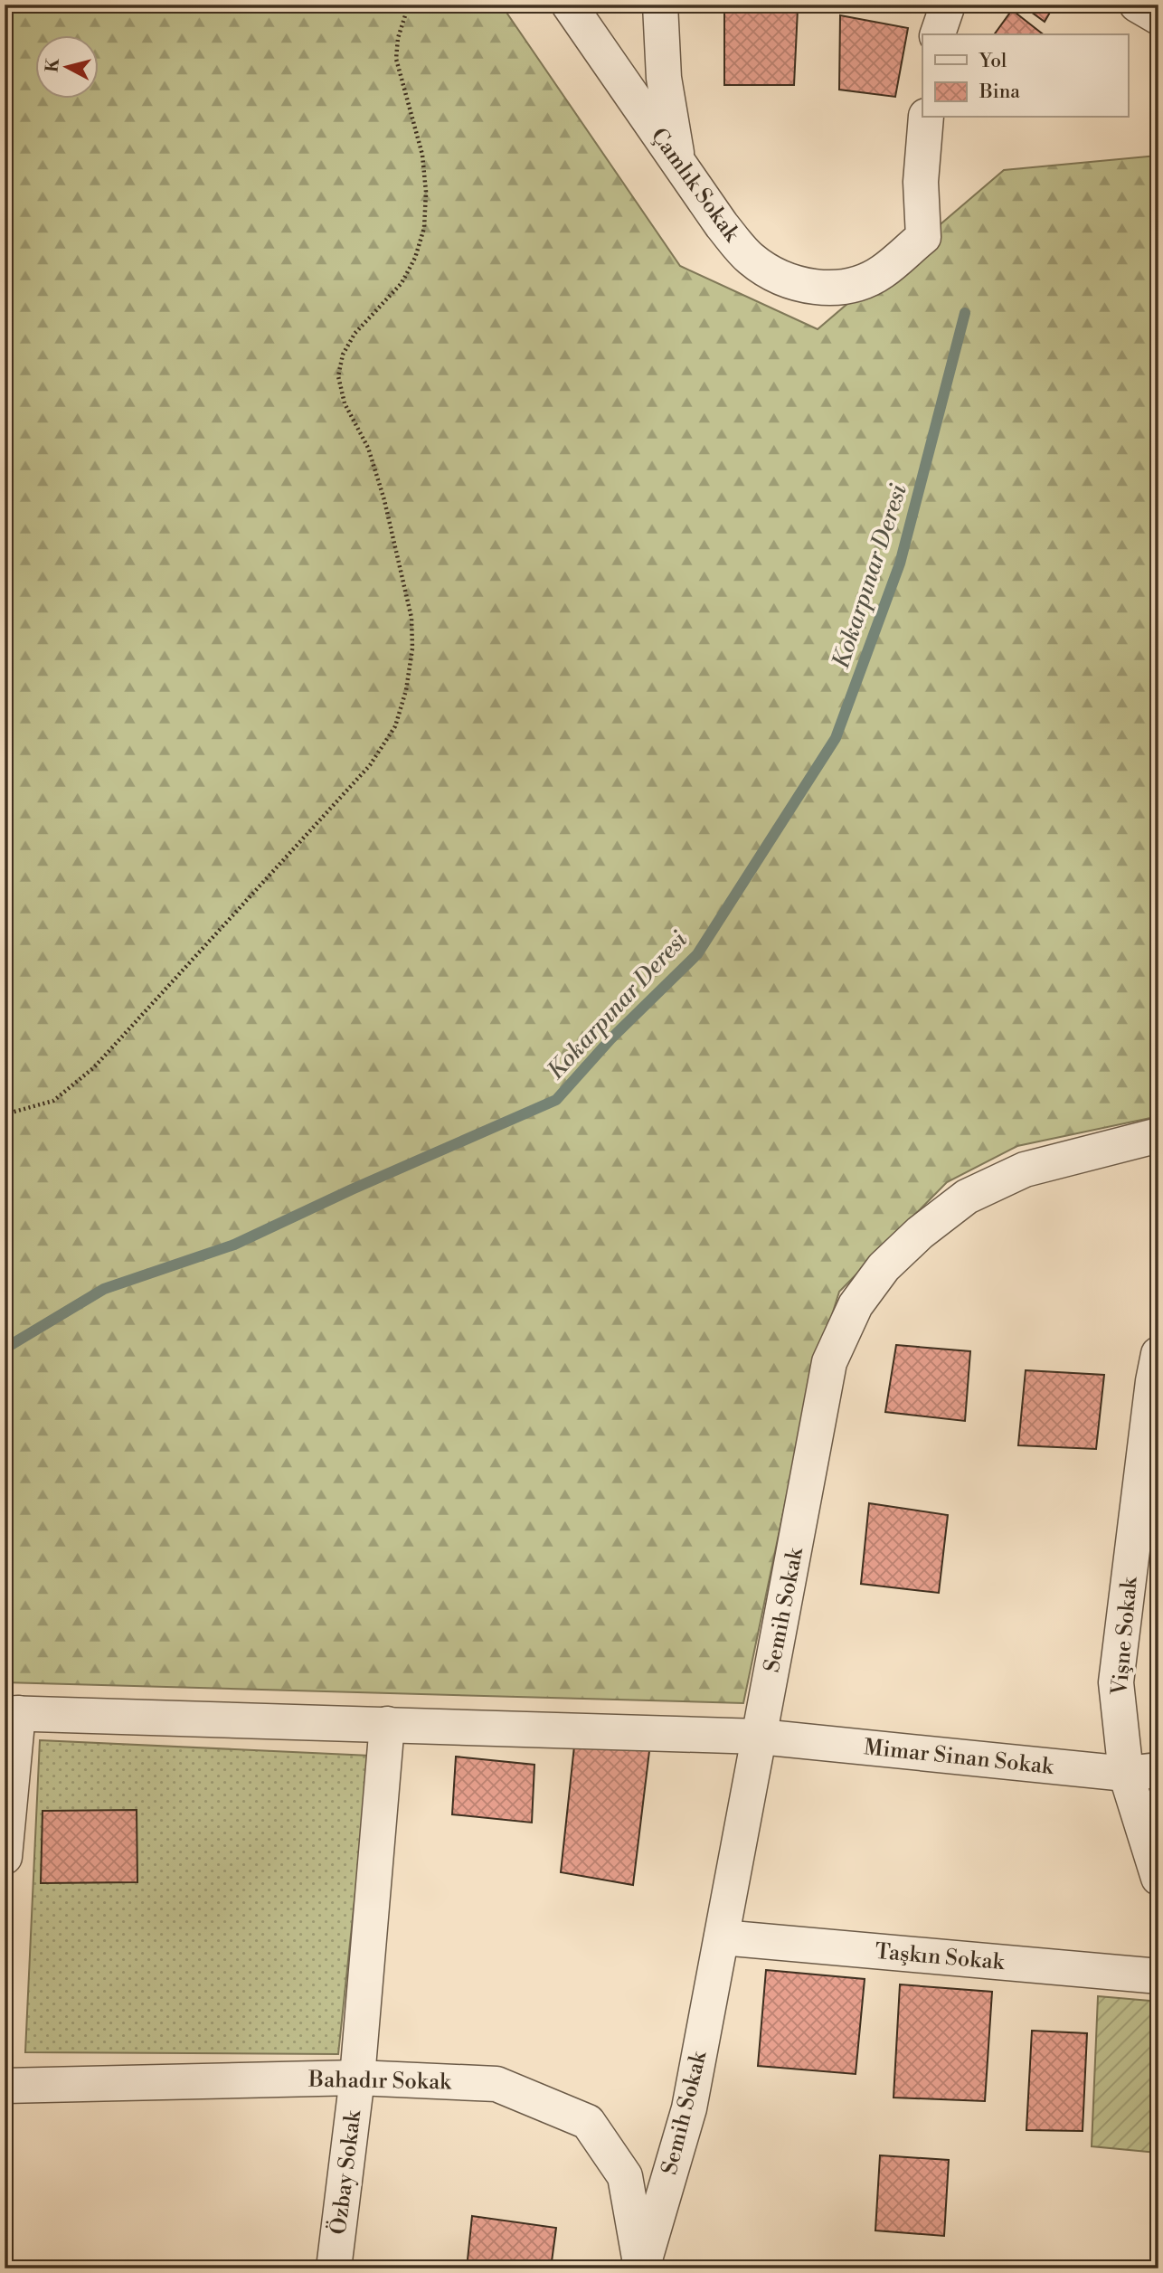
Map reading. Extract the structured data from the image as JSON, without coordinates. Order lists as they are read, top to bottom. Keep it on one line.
{"streets":{"street":["Çamlık Sokak","Semih Sokak","Vişne Sokak","Mimar Sinan Sokak","Taşkın Sokak","Bahadır Sokak","Özbay Sokak"]},"crossings":[["Semih Sokak","Mimar Sinan Sokak"],["Semih Sokak","Taşkın Sokak"],["Semih Sokak","Bahadır Sokak"],["Vişne Sokak","Mimar Sinan Sokak"],["Mimar Sinan Sokak","Özbay Sokak"],["Bahadır Sokak","Özbay Sokak"]],"water":["Kokarpınar Deresi"],"legend":["Yol","Bina"],"north":"left"}
